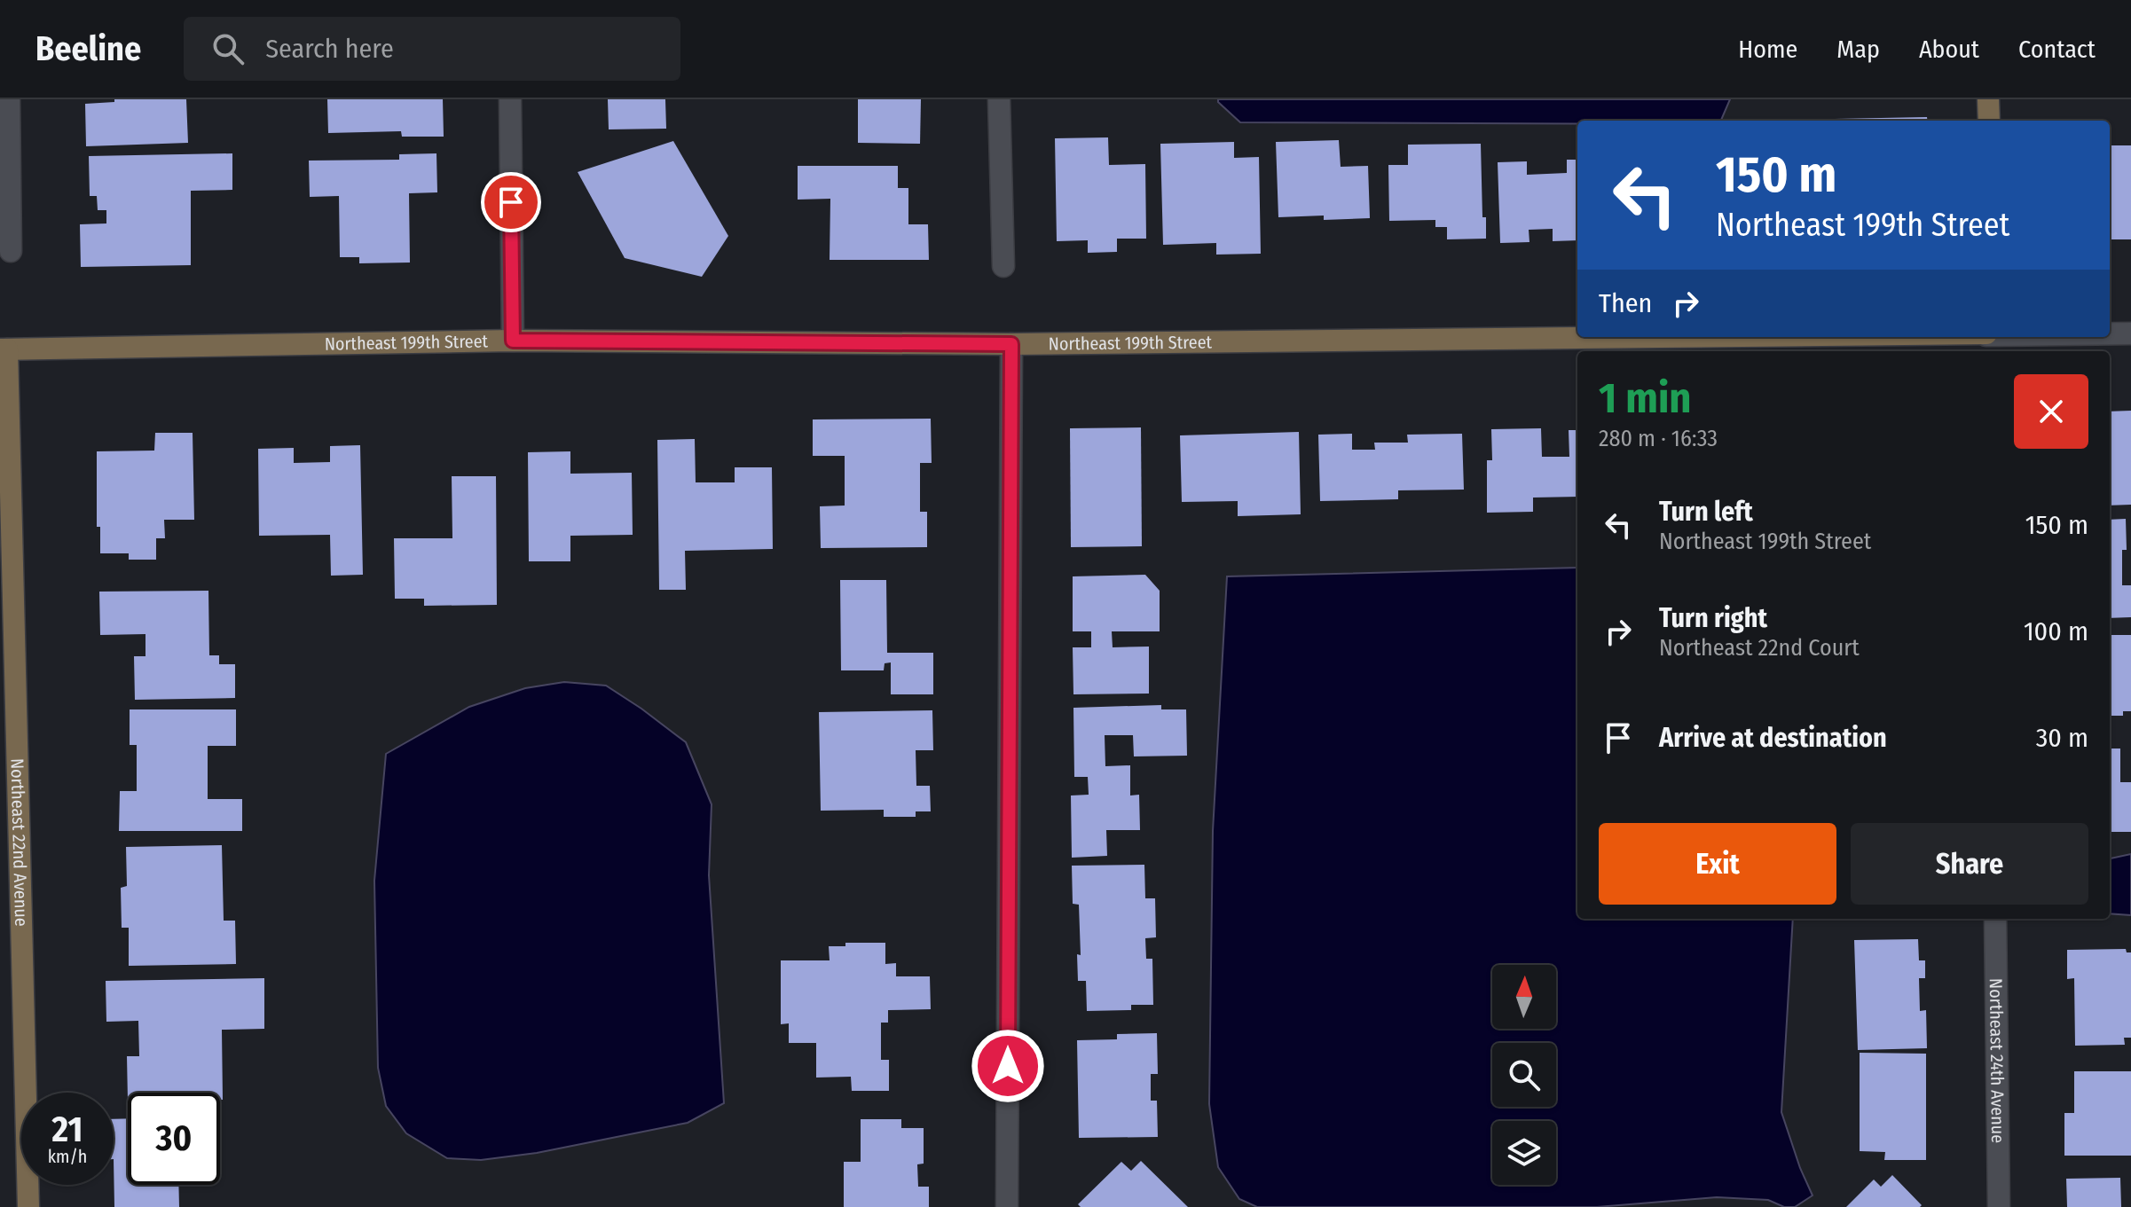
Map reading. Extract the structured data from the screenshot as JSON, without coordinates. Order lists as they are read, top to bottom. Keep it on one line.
{"streets":{"street":["Northeast 199th Street","Northeast 22nd Avenue","Northeast 24th Avenue"]},"crossings":[["Northeast 199th Street","Northeast 22nd Avenue"]],"north":"top","page":{"header":"Beeline","search":"Search here","nav":["Home","Map","About","Contact"],"turn":["150 m","Northeast 199th Street"],"then":"Then","heading":["1 min","280 m · 16:33"],"list":[{"name":"Turn left","note":"Northeast 199th Street","value":"150 m"},{"name":"Turn right","note":"Northeast 22nd Court","value":"100 m"},{"name":"Arrive at destination","value":"30 m"}],"buttons":["Exit","Share"],"speed":"21 km/h","limit":"30"}}
